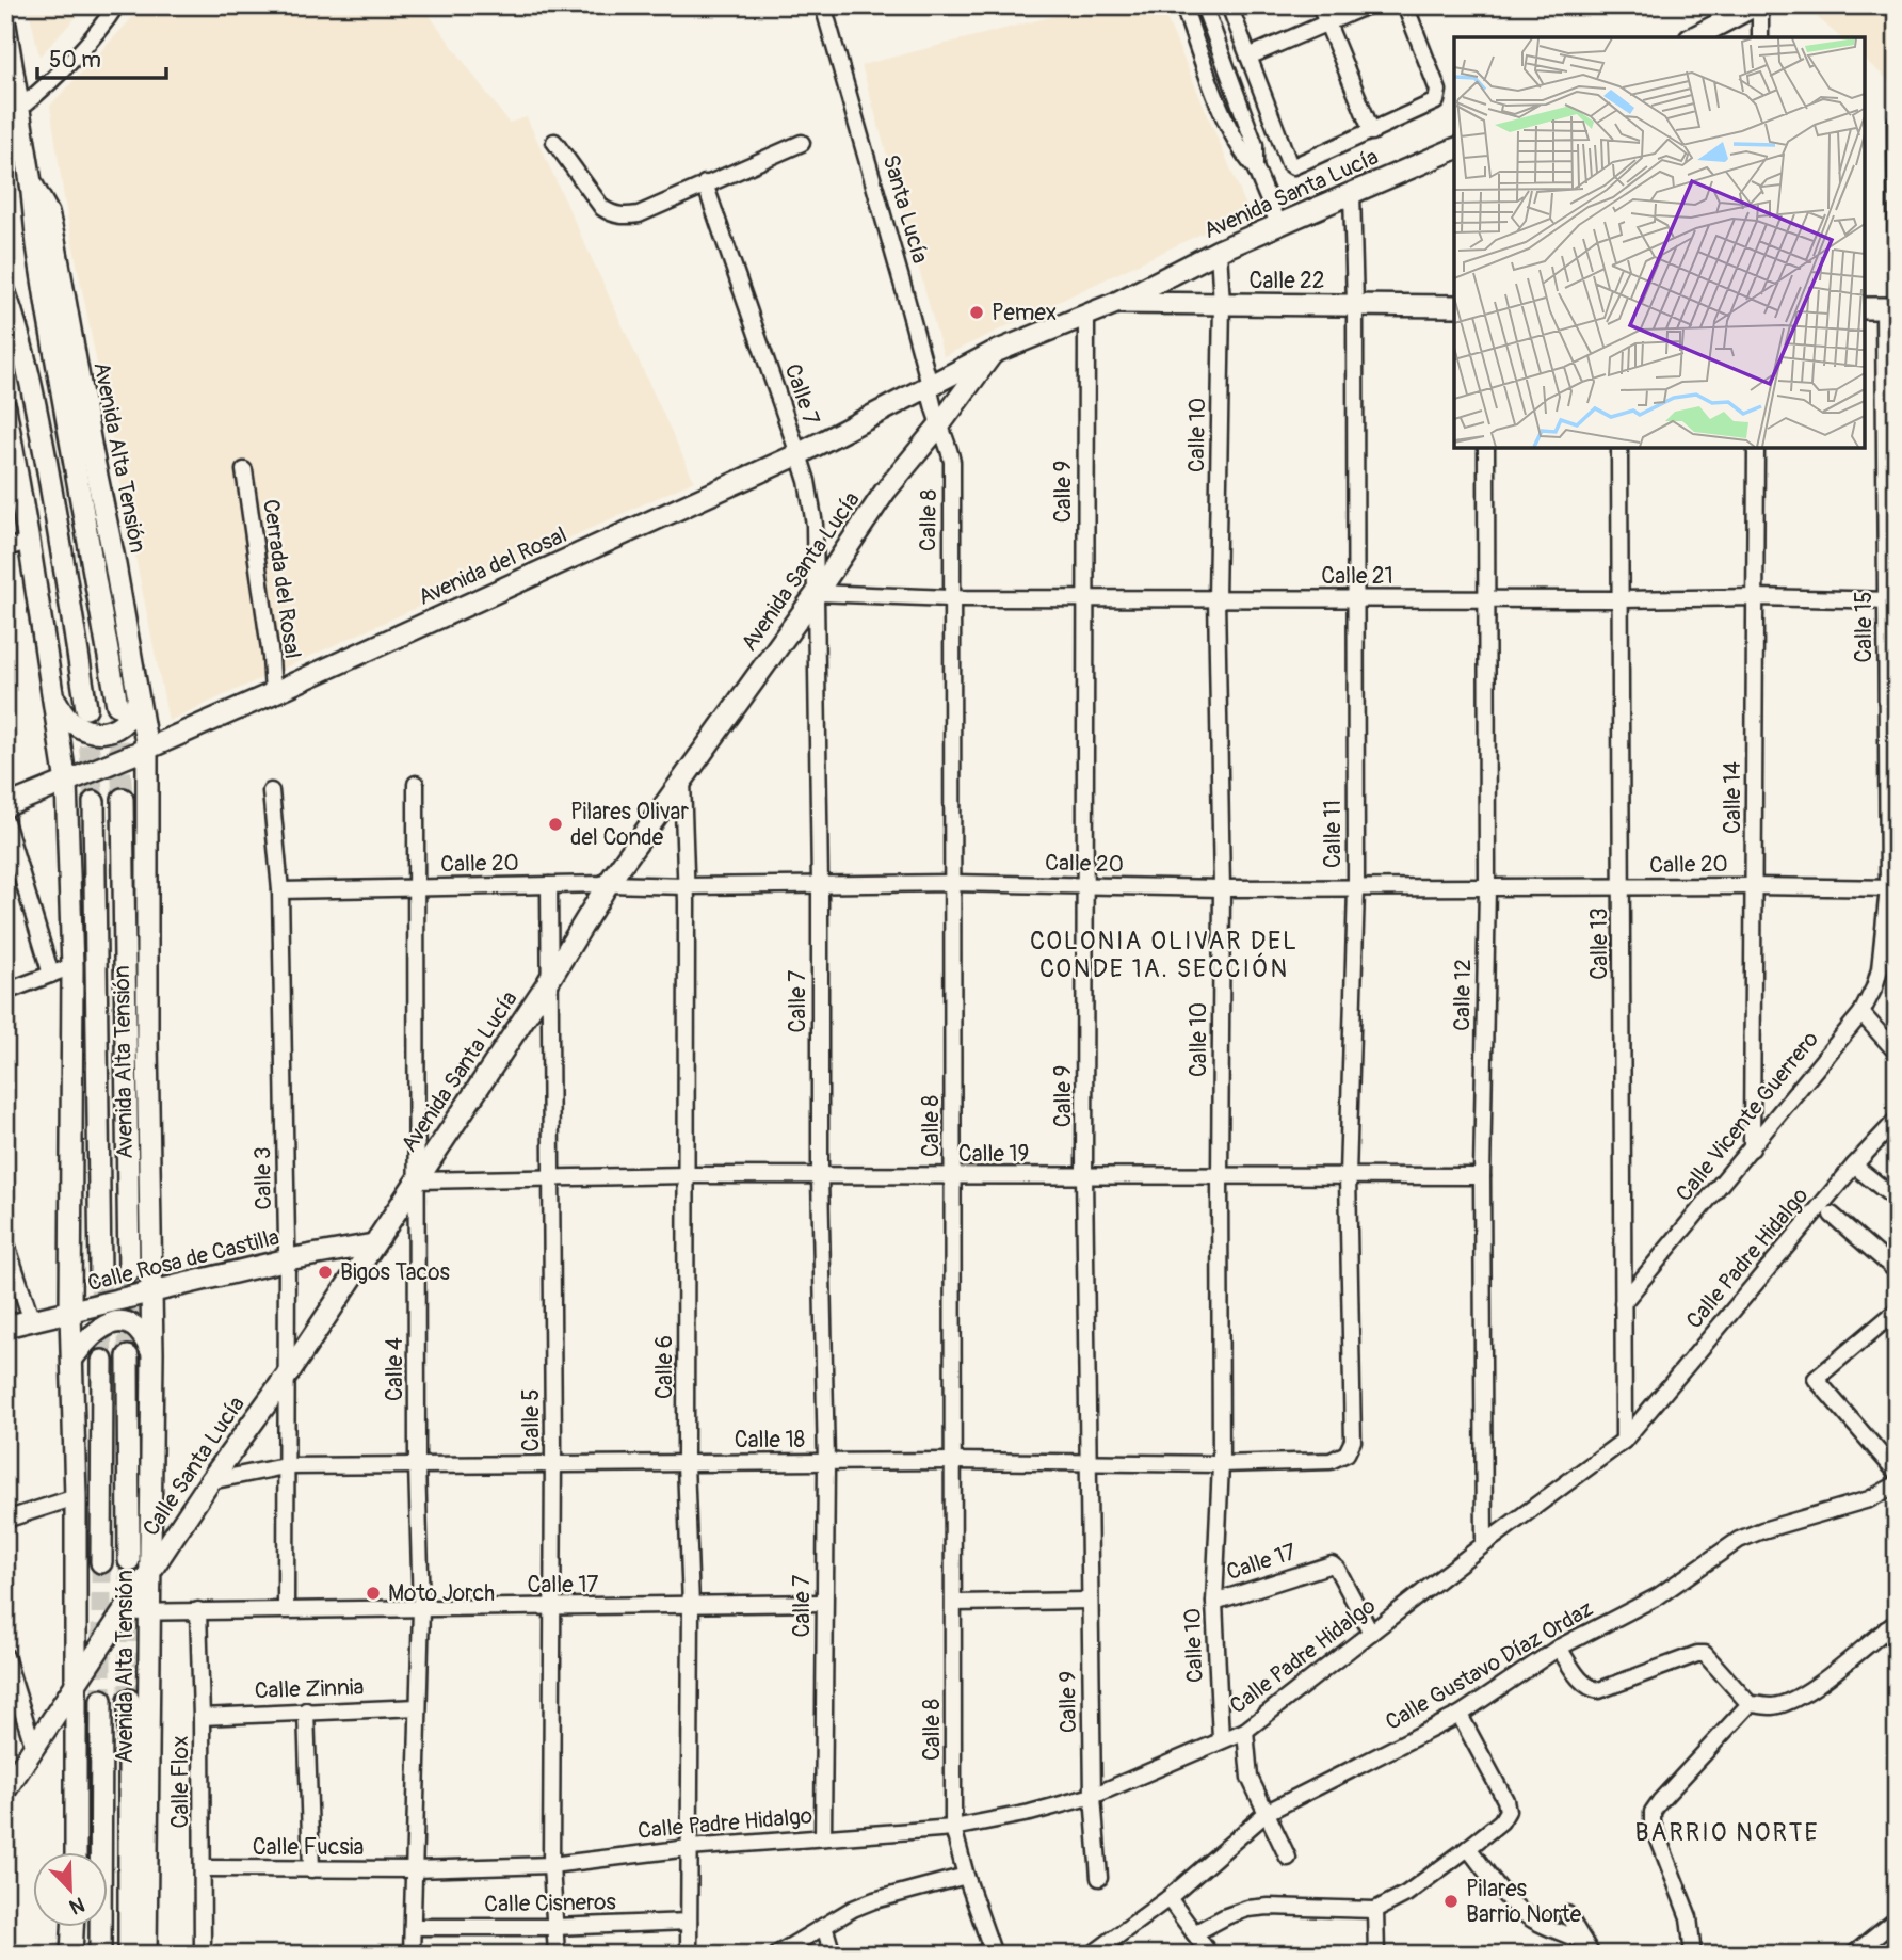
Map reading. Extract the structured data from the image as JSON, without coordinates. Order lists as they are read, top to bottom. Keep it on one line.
{"streets":{"street":["Avenida Santa Lucía","Santa Lucía","Calle 22","Calle 7","Calle 10","Avenida Alta Tensión","Calle 9","Calle 8","Avenida del Rosal","Calle 21","Cerrada del Rosal","Calle 15","Calle 14","Calle 11","Calle 20","Calle 13","Calle 12","Calle Vicente Guerrero","Calle 19","Calle 3","Calle Padre Hidalgo","Calle Rosa de Castilla","Calle 6","Calle 4","Calle 5","Calle 18","Calle Santa Lucía","Calle 17","Calle Gustavo Díaz Ordaz","Calle Zinnia","Calle Flox","Calle Fucsia","Calle Cisneros"]},"crossings":[["Avenida Santa Lucía","Santa Lucía"],["Avenida Santa Lucía","Calle 22"],["Avenida Santa Lucía","Calle 7"],["Avenida Santa Lucía","Calle 10"],["Avenida Santa Lucía","Calle 9"],["Avenida Santa Lucía","Calle 8"],["Avenida Santa Lucía","Avenida del Rosal"],["Avenida Santa Lucía","Calle 21"],["Avenida Santa Lucía","Calle 11"],["Avenida Santa Lucía","Calle 20"],["Avenida Santa Lucía","Calle 19"],["Avenida Santa Lucía","Calle Rosa de Castilla"],["Avenida Santa Lucía","Calle 6"],["Avenida Santa Lucía","Calle 4"],["Avenida Santa Lucía","Calle 5"],["Avenida Santa Lucía","Calle Santa Lucía"],["Santa Lucía","Calle 8"],["Santa Lucía","Avenida del Rosal"],["Calle 22","Calle 10"],["Calle 22","Calle 11"],["Calle 7","Avenida del Rosal"],["Calle 7","Calle 21"],["Calle 7","Calle 20"],["Calle 7","Calle 19"],["Calle 7","Calle Padre Hidalgo"],["Calle 7","Calle 18"],["Calle 7","Calle 17"],["Calle 10","Calle 21"],["Calle 10","Calle 20"],["Calle 10","Calle 19"],["Calle 10","Calle Padre Hidalgo"],["Calle 10","Calle 18"],["Calle 10","Calle 17"],["Avenida Alta Tensión","Avenida del Rosal"],["Avenida Alta Tensión","Calle Rosa de Castilla"],["Avenida Alta Tensión","Calle Santa Lucía"],["Avenida Alta Tensión","Calle 17"],["Calle 9","Calle 21"],["Calle 9","Calle 20"],["Calle 9","Calle 19"],["Calle 9","Calle Padre Hidalgo"],["Calle 9","Calle 18"],["Calle 8","Calle 21"],["Calle 8","Calle 20"],["Calle 8","Calle 19"],["Calle 8","Calle Padre Hidalgo"],["Calle 8","Calle 18"],["Avenida del Rosal","Cerrada del Rosal"],["Calle 21","Calle 15"],["Calle 21","Calle 14"],["Calle 21","Calle 11"],["Calle 21","Calle 13"],["Calle 21","Calle 12"],["Calle 15","Calle 20"],["Calle 15","Calle Vicente Guerrero"],["Calle 14","Calle 20"],["Calle 14","Calle Vicente Guerrero"],["Calle 11","Calle 20"],["Calle 11","Calle 19"],["Calle 11","Calle 18"],["Calle 20","Calle 13"],["Calle 20","Calle 12"],["Calle 20","Calle 3"],["Calle 20","Calle 6"],["Calle 20","Calle 4"],["Calle 20","Calle 5"],["Calle 13","Calle Vicente Guerrero"],["Calle 13","Calle Padre Hidalgo"],["Calle 12","Calle 19"],["Calle 12","Calle Padre Hidalgo"],["Calle 19","Calle 6"],["Calle 19","Calle 4"],["Calle 19","Calle 5"],["Calle 3","Calle Rosa de Castilla"],["Calle 3","Calle 18"],["Calle 3","Calle Santa Lucía"],["Calle 3","Calle 17"],["Calle Padre Hidalgo","Calle 6"],["Calle Padre Hidalgo","Calle 4"],["Calle Padre Hidalgo","Calle 5"],["Calle Padre Hidalgo","Calle 17"],["Calle Padre Hidalgo","Calle Fucsia"],["Calle Rosa de Castilla","Calle Santa Lucía"],["Calle 6","Calle 18"],["Calle 6","Calle 17"],["Calle 6","Calle Cisneros"],["Calle 4","Calle 18"],["Calle 4","Calle 17"],["Calle 4","Calle Zinnia"],["Calle 4","Calle Fucsia"],["Calle 4","Calle Cisneros"],["Calle 5","Calle 18"],["Calle 5","Calle 17"],["Calle 5","Calle Cisneros"],["Calle 18","Calle Santa Lucía"],["Calle Santa Lucía","Calle 17"],["Calle 17","Calle Flox"],["Calle Zinnia","Calle Flox"],["Calle Flox","Calle Fucsia"]],"districts":["COLONIA OLIVAR DEL CONDE 1A. SECCIÓN","BARRIO NORTE"],"places":["Pemex","Pilares Olivar del Conde","Bigos Tacos","Moto Jorch","Pilares Barrio Norte"],"scale_bar":"50 m","north":"bottom right"}
